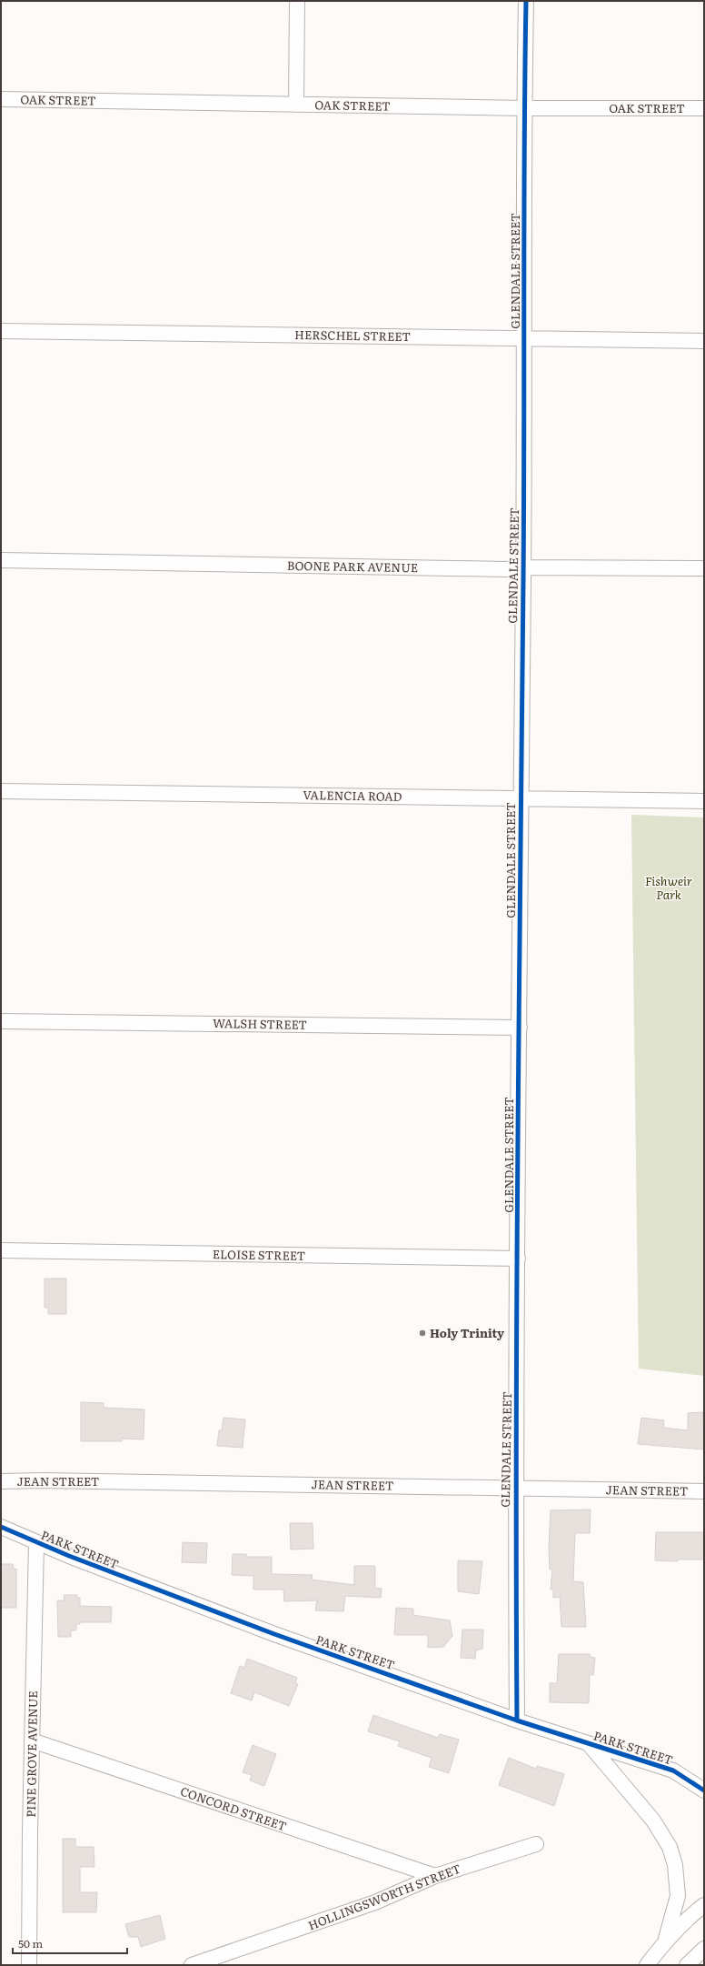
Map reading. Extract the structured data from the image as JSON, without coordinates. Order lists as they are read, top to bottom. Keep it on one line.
{"streets":{"street":["OAK STREET","GLENDALE STREET","HERSCHEL STREET","BOONE PARK AVENUE","VALENCIA ROAD","WALSH STREET","ELOISE STREET","JEAN STREET","PARK STREET","PINE GROVE AVENUE","CONCORD STREET","HOLLINGSWORTH STREET"]},"crossings":[["OAK STREET","GLENDALE STREET"],["GLENDALE STREET","HERSCHEL STREET"],["GLENDALE STREET","BOONE PARK AVENUE"],["GLENDALE STREET","VALENCIA ROAD"],["GLENDALE STREET","WALSH STREET"],["GLENDALE STREET","ELOISE STREET"],["GLENDALE STREET","JEAN STREET"],["GLENDALE STREET","PARK STREET"],["PARK STREET","PINE GROVE AVENUE"],["PINE GROVE AVENUE","CONCORD STREET"],["CONCORD STREET","HOLLINGSWORTH STREET"]],"parks":["Fishweir Park"],"places":["Holy Trinity"],"scale_bar":"50 m"}
